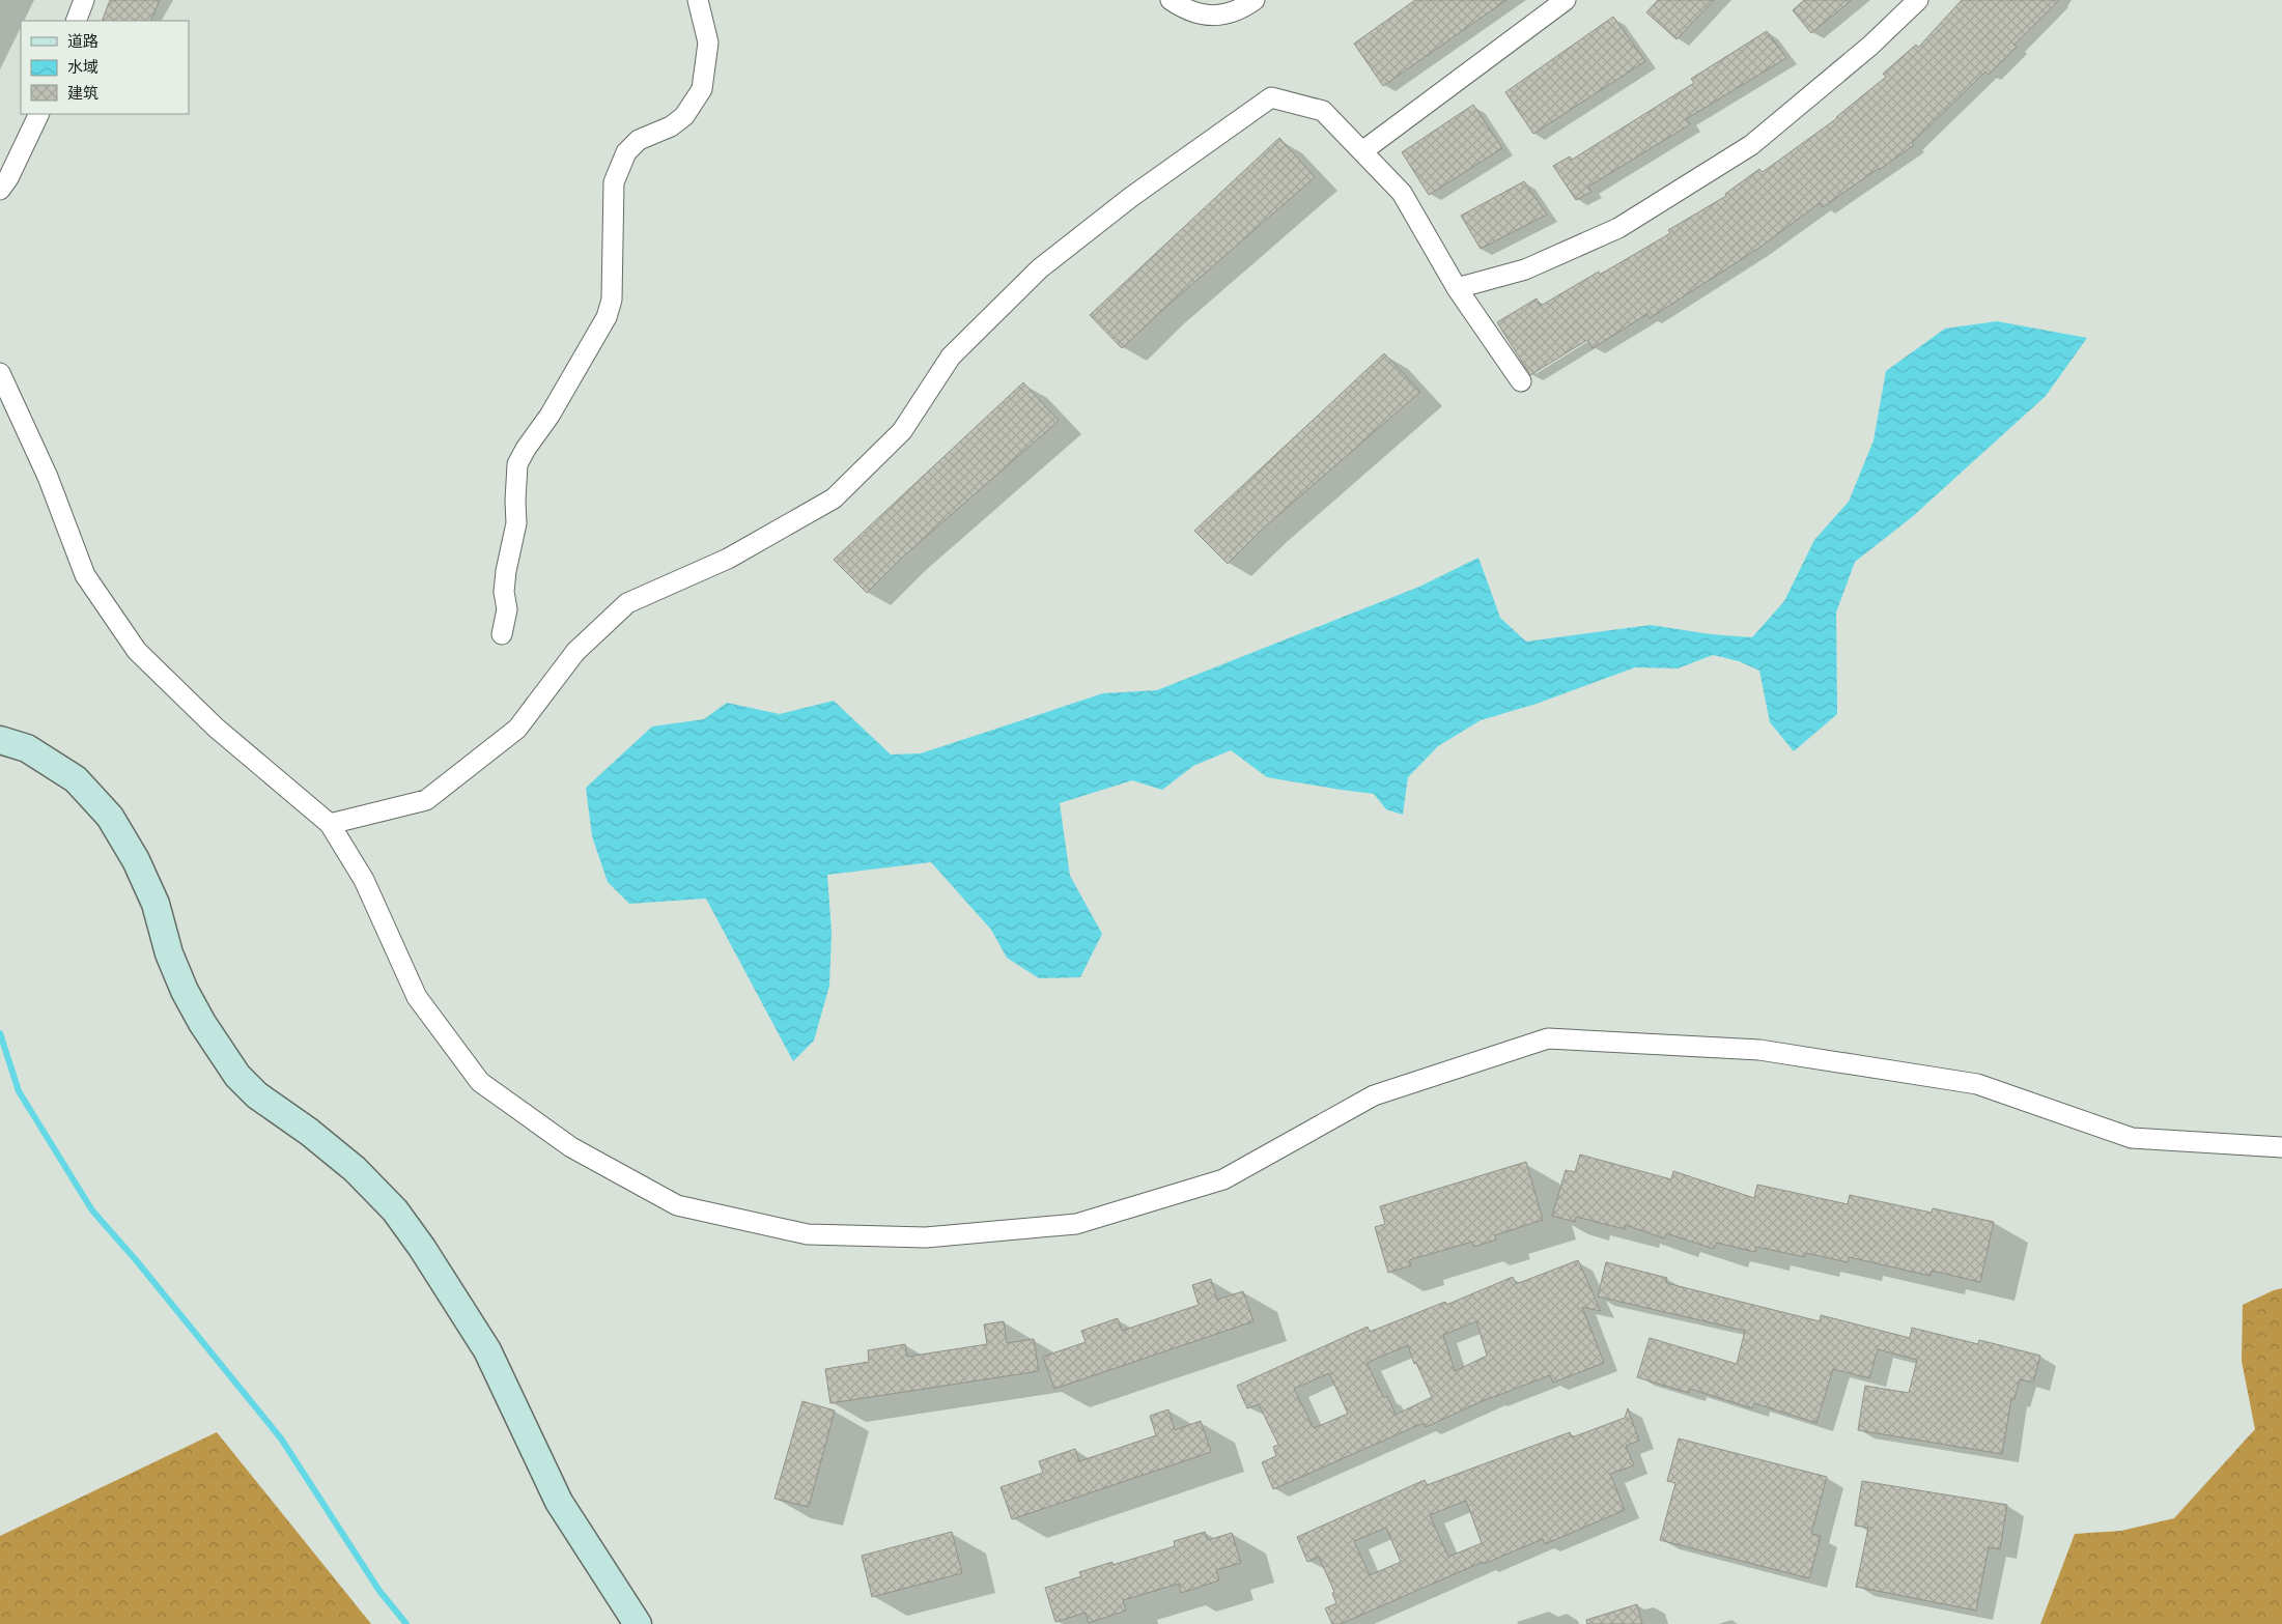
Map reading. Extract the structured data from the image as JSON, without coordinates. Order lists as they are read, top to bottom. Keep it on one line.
{"legend":["道路","水域","建筑"]}
